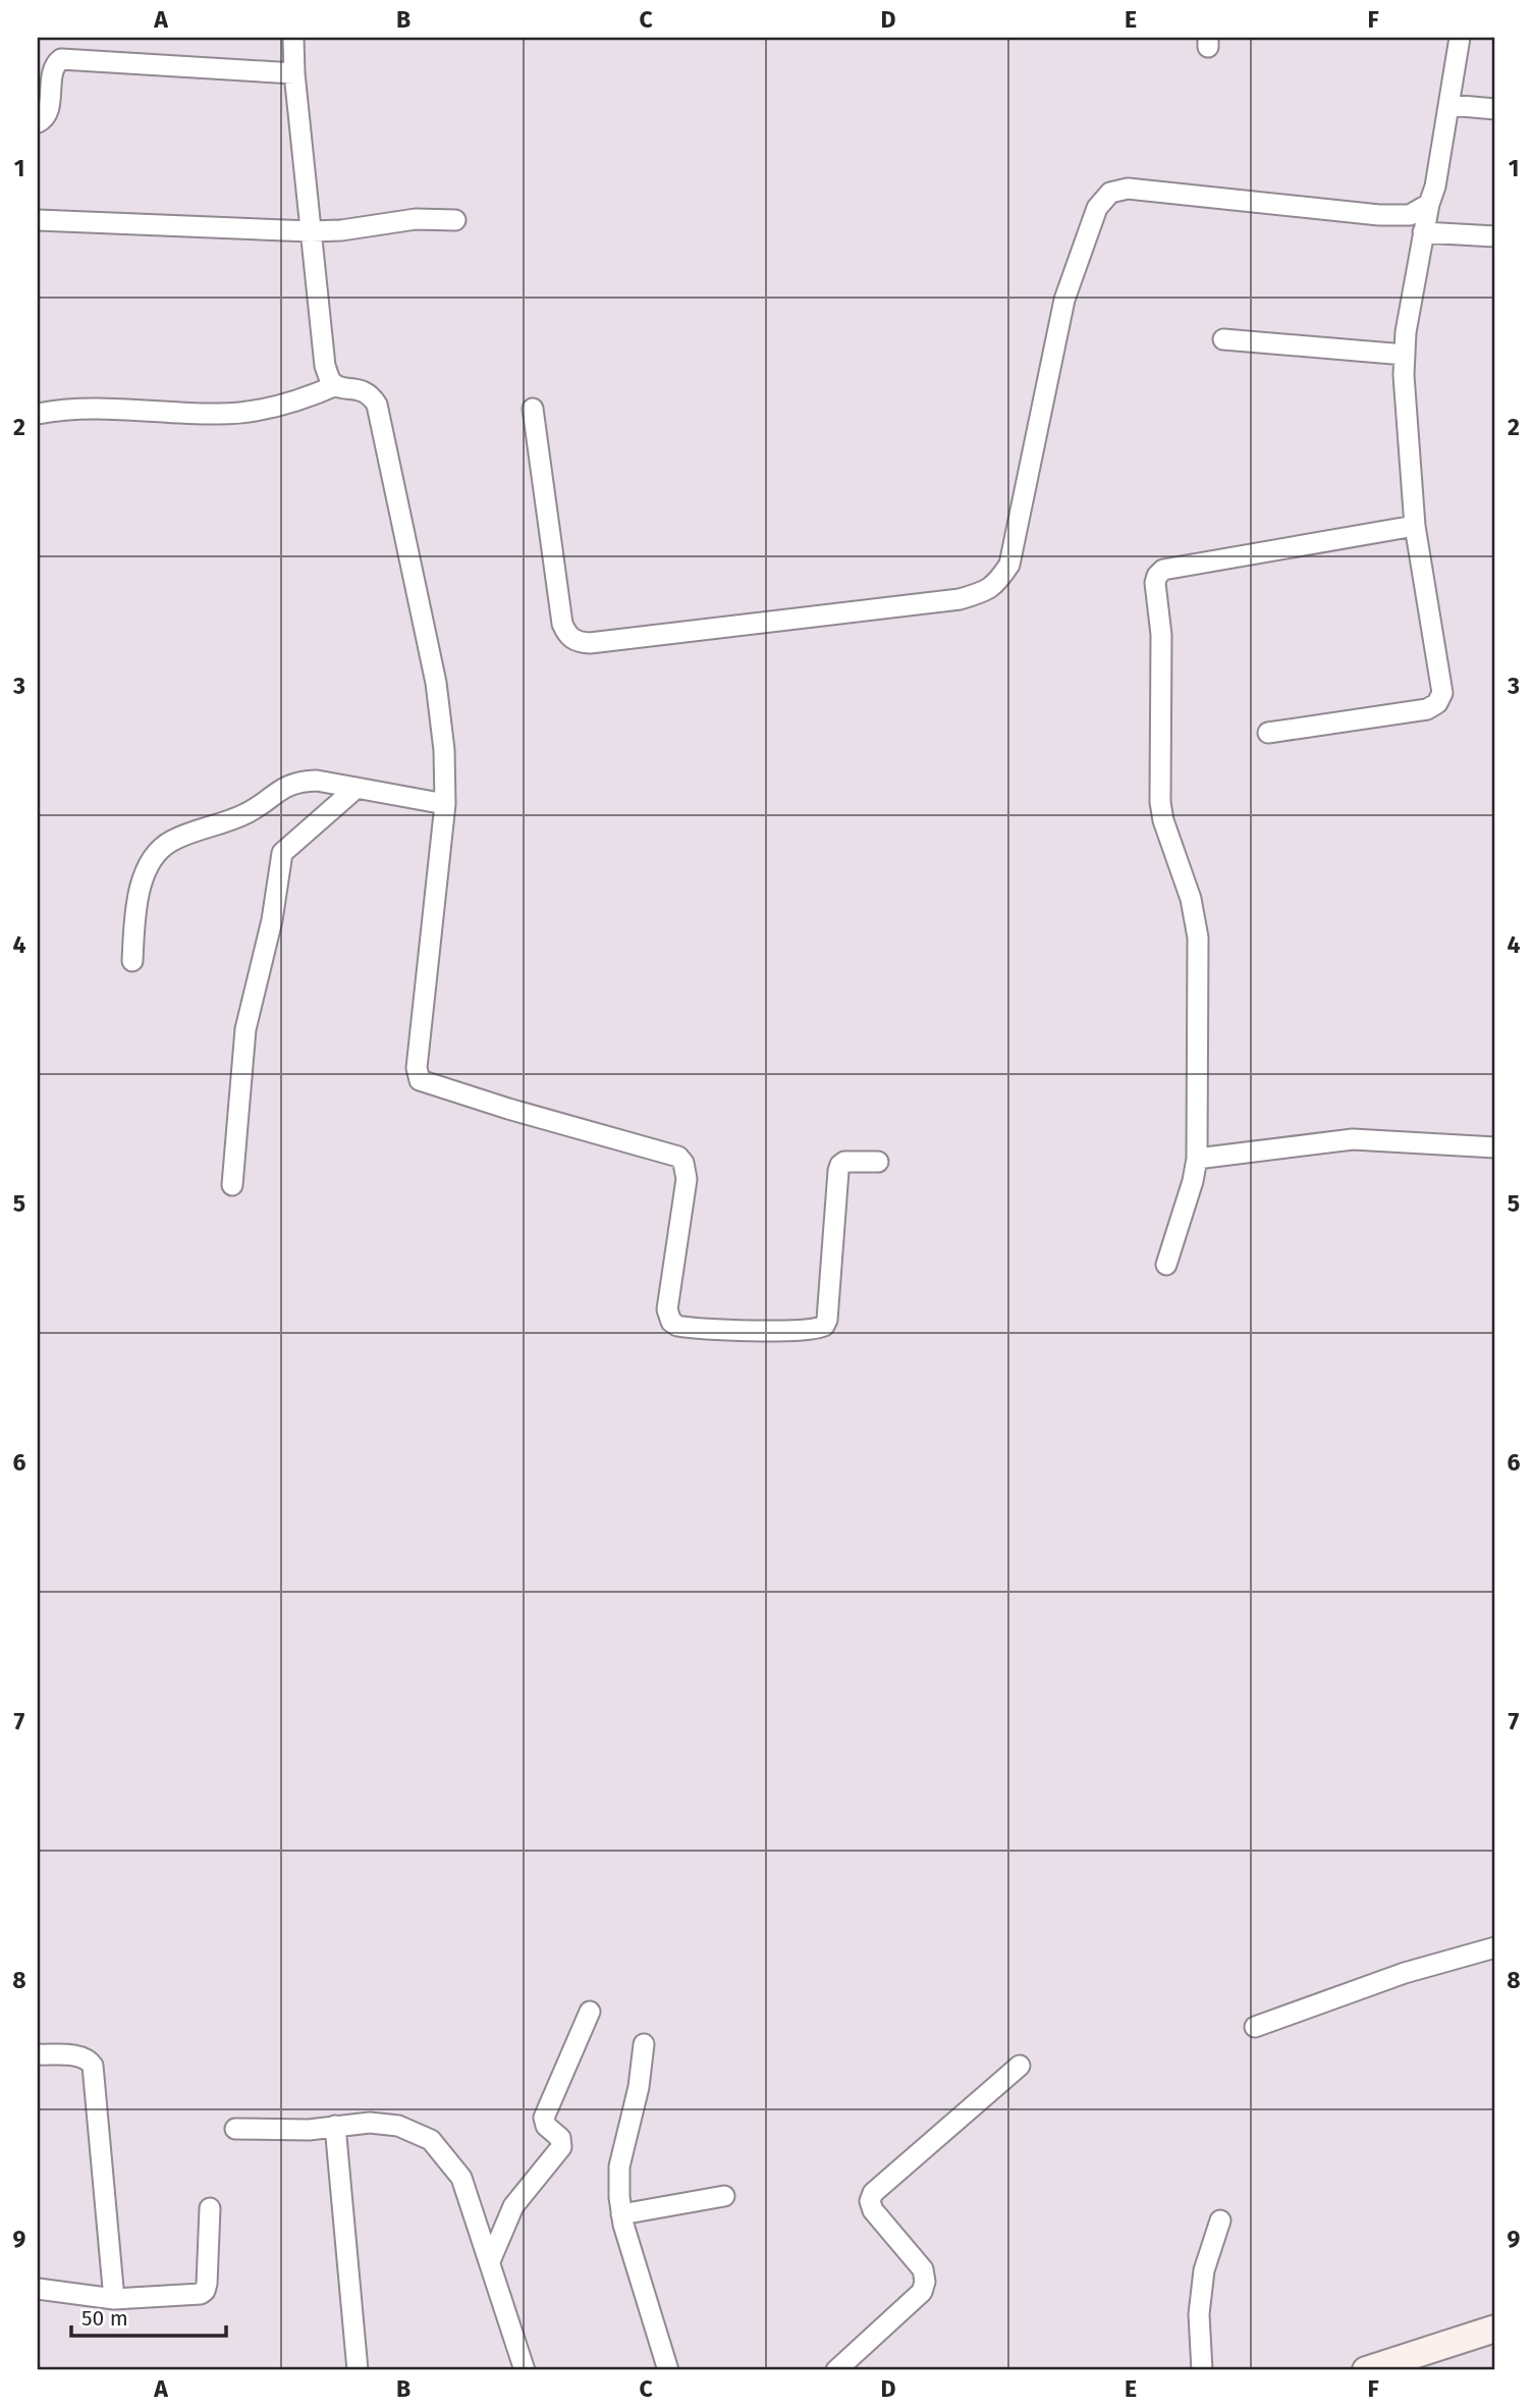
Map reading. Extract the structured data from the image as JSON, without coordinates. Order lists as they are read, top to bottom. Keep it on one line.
{"scale_bar":"50 m","grid":{"columns":["A","B","C","D","E","F"],"rows":["1","2","3","4","5","6","7","8","9"]}}
